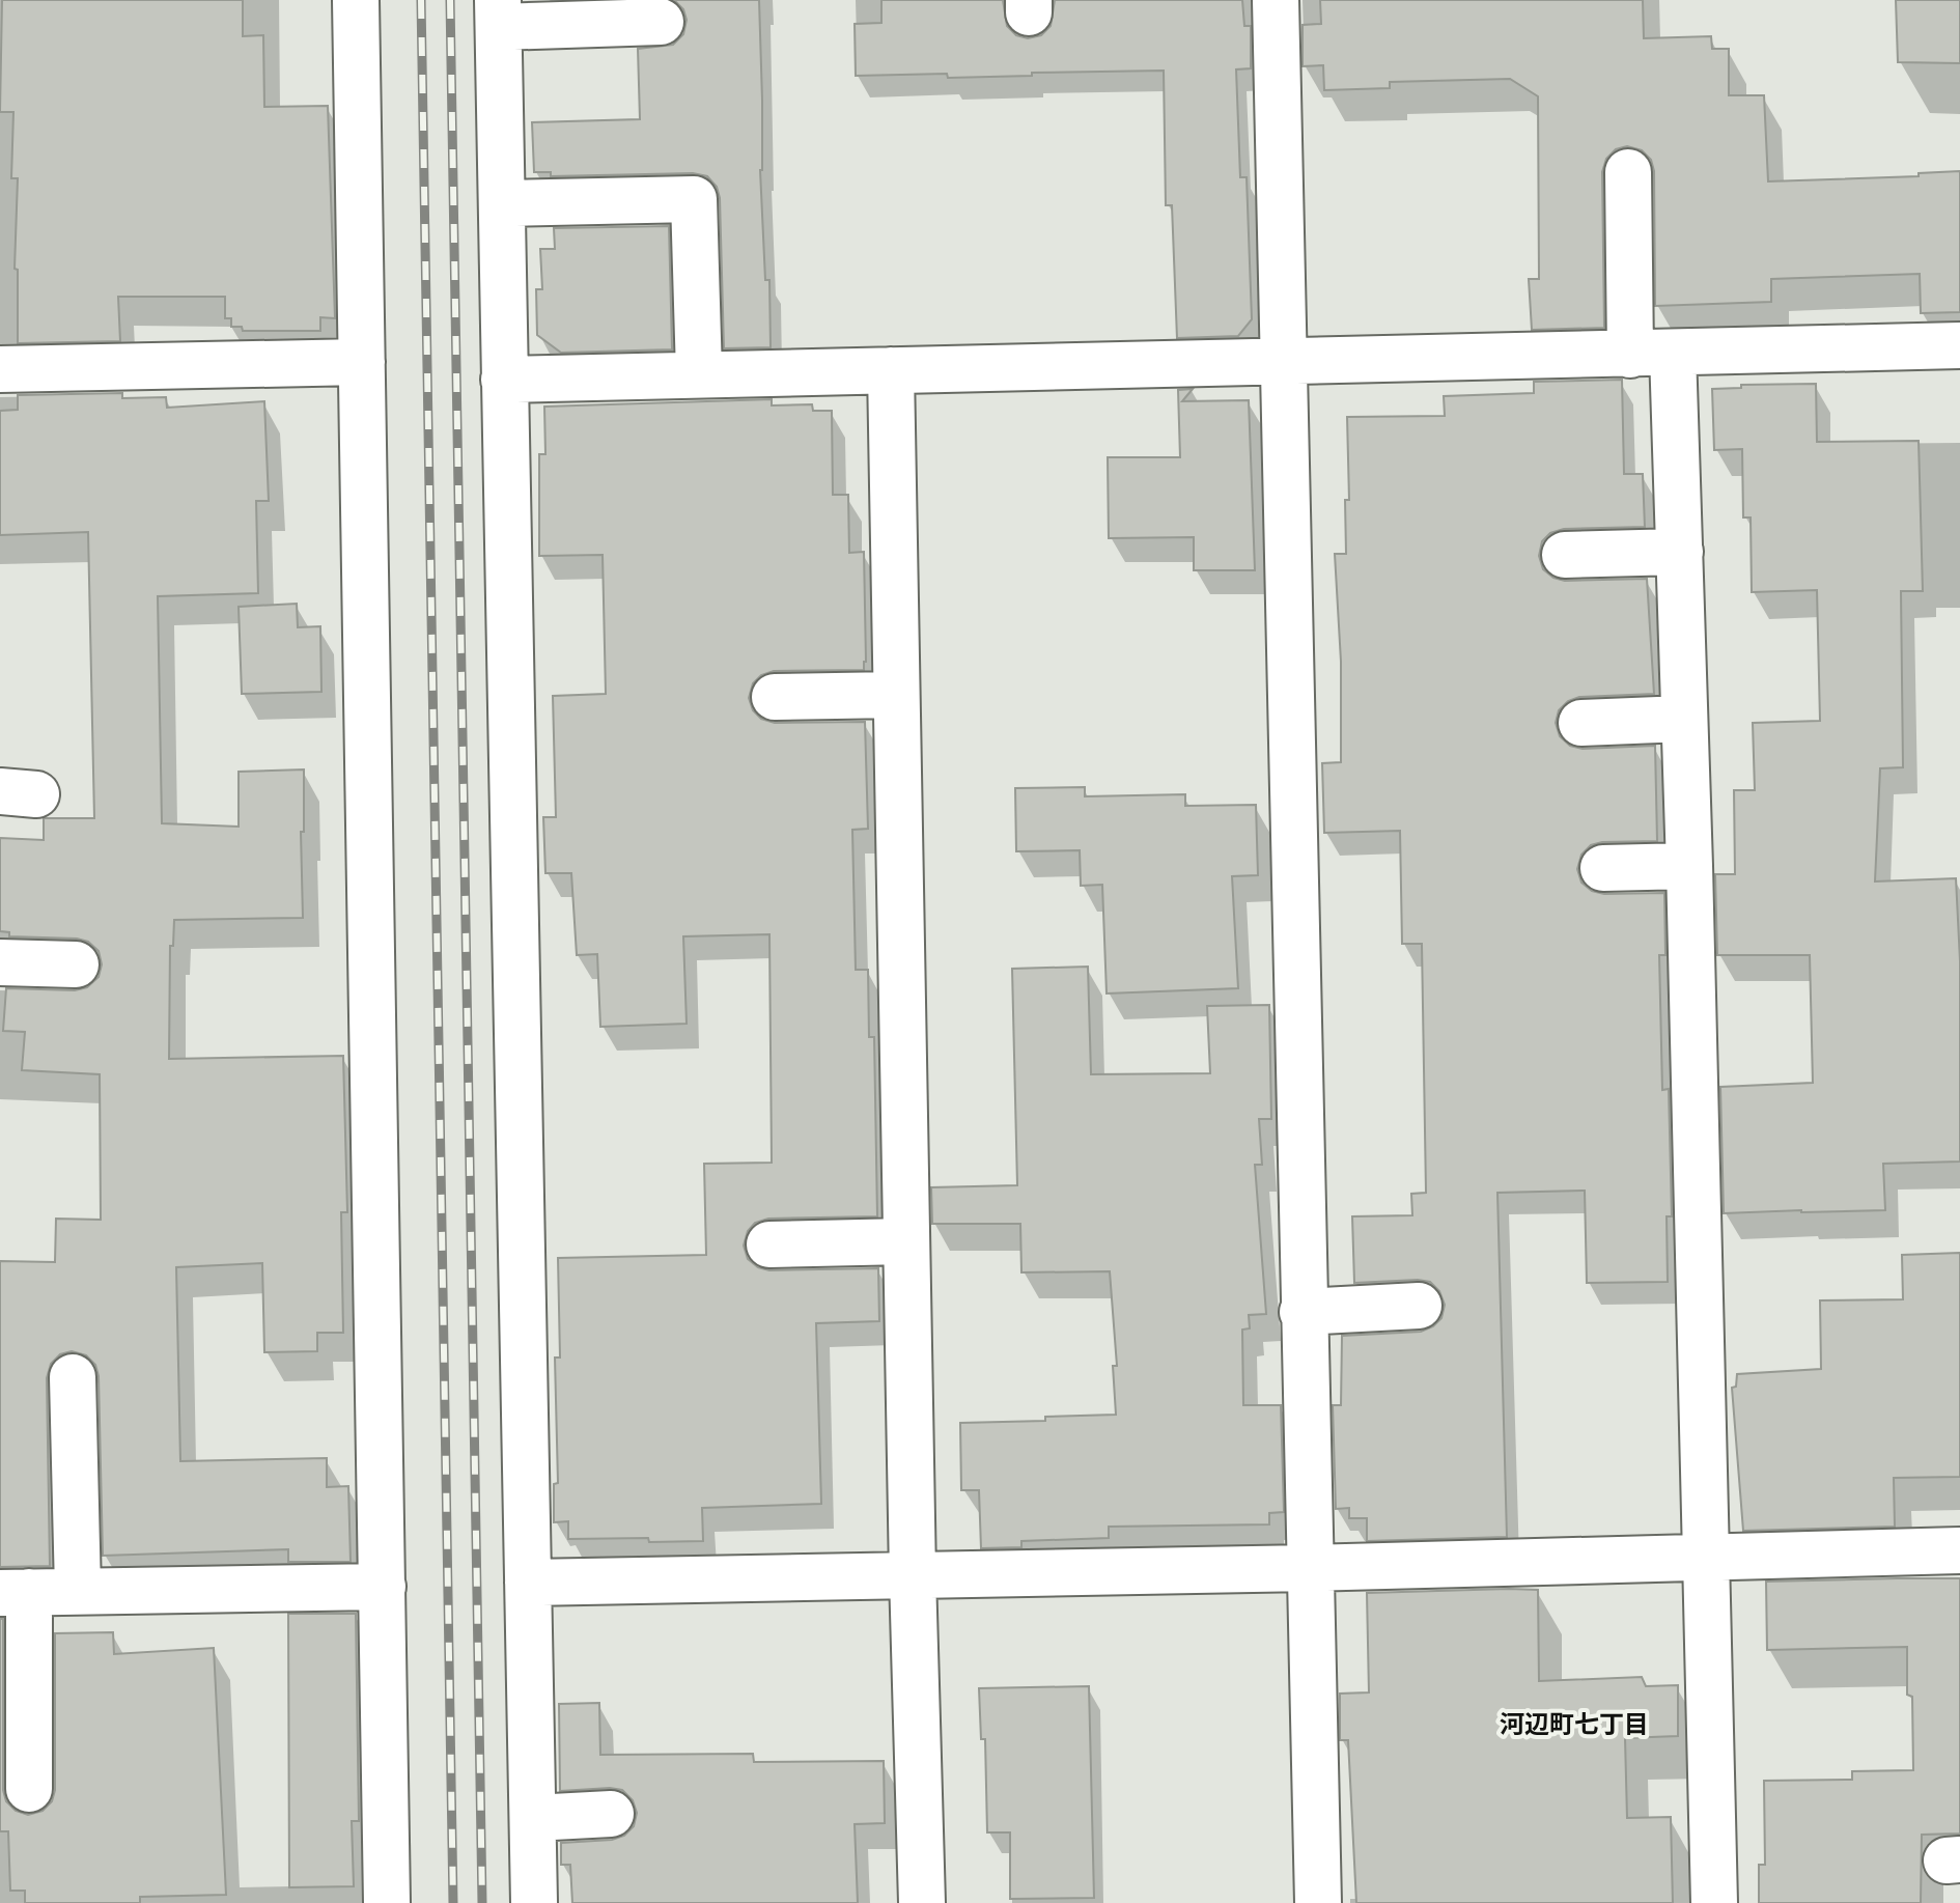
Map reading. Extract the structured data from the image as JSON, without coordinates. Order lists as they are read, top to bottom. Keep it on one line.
{"districts":["河辺町七丁目"]}
